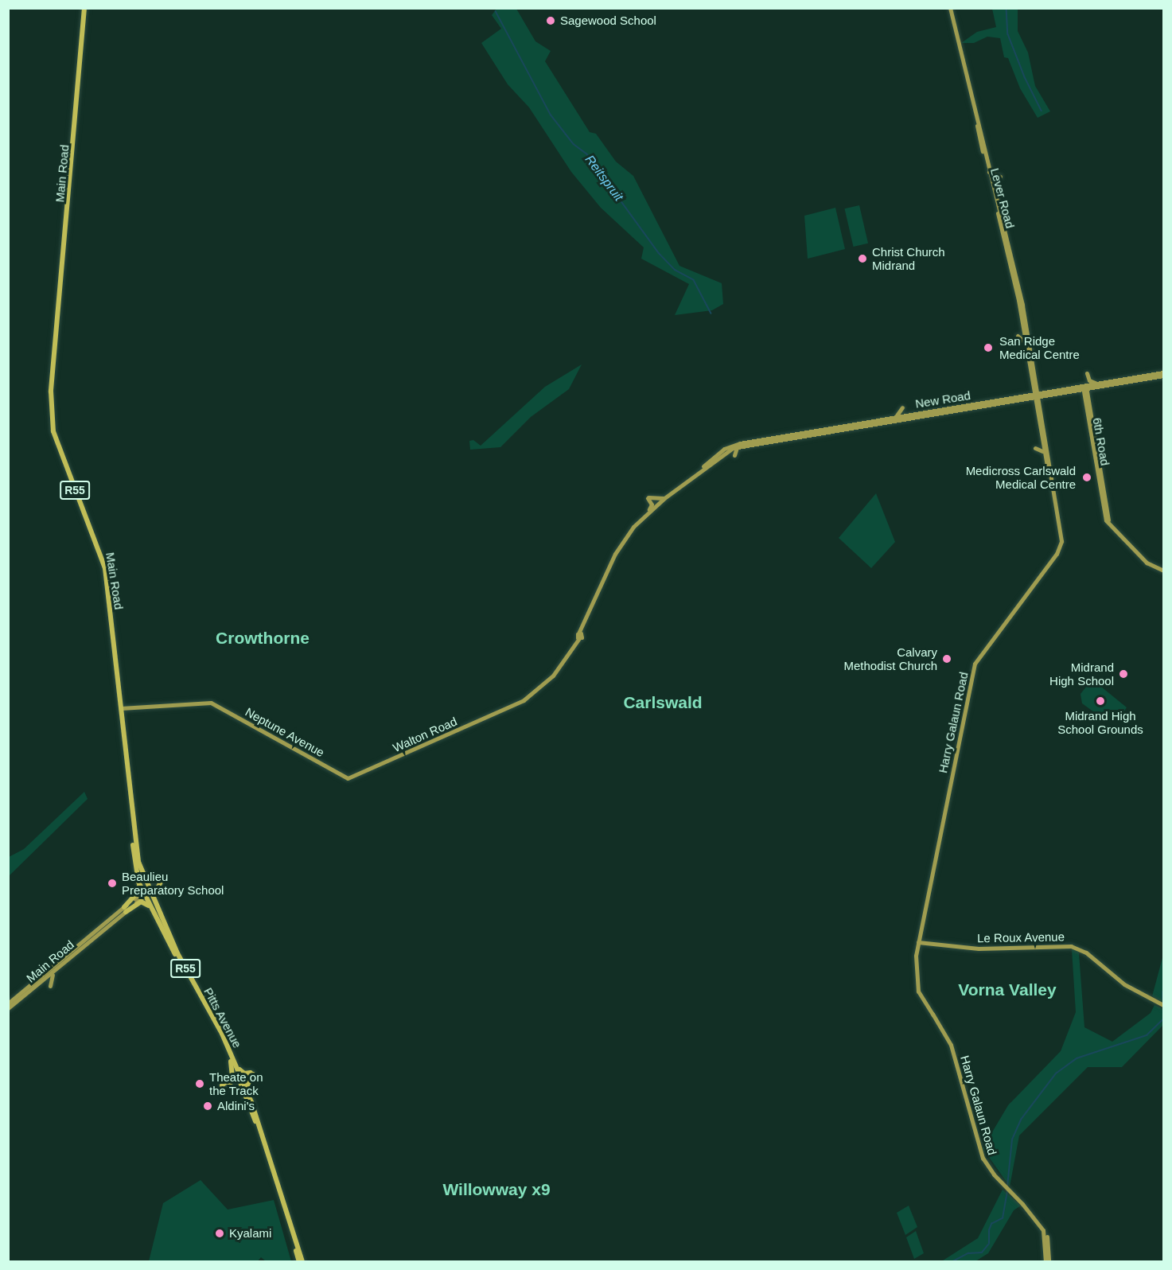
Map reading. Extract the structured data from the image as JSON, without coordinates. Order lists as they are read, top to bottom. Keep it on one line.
{"streets":{"main road":["Main Road","Lever Road","New Road","6th Road","R55","Harry Galaun Road","Neptune Avenue","Walton Road","Le Roux Avenue","Pitts Avenue"]},"crossings":[["Main Road","Pitts Avenue"],["Lever Road","New Road"],["Lever Road","Harry Galaun Road"],["New Road","6th Road"],["New Road","Harry Galaun Road"],["New Road","Walton Road"],["R55","Pitts Avenue"],["Harry Galaun Road","Le Roux Avenue"],["Neptune Avenue","Walton Road"]],"districts":["Crowthorne","Carlswald","Vorna Valley","Willowway x9"],"water":["Reitspruit"],"places":["Sagewood School","Christ Church Midrand","San Ridge Medical Centre","Medicross Carlswald Medical Centre","Calvary Methodist Church","Midrand High School","Midrand High School Grounds","Beaulieu Preparatory School","Theate on the Track","Aldini's","Kyalami"]}
